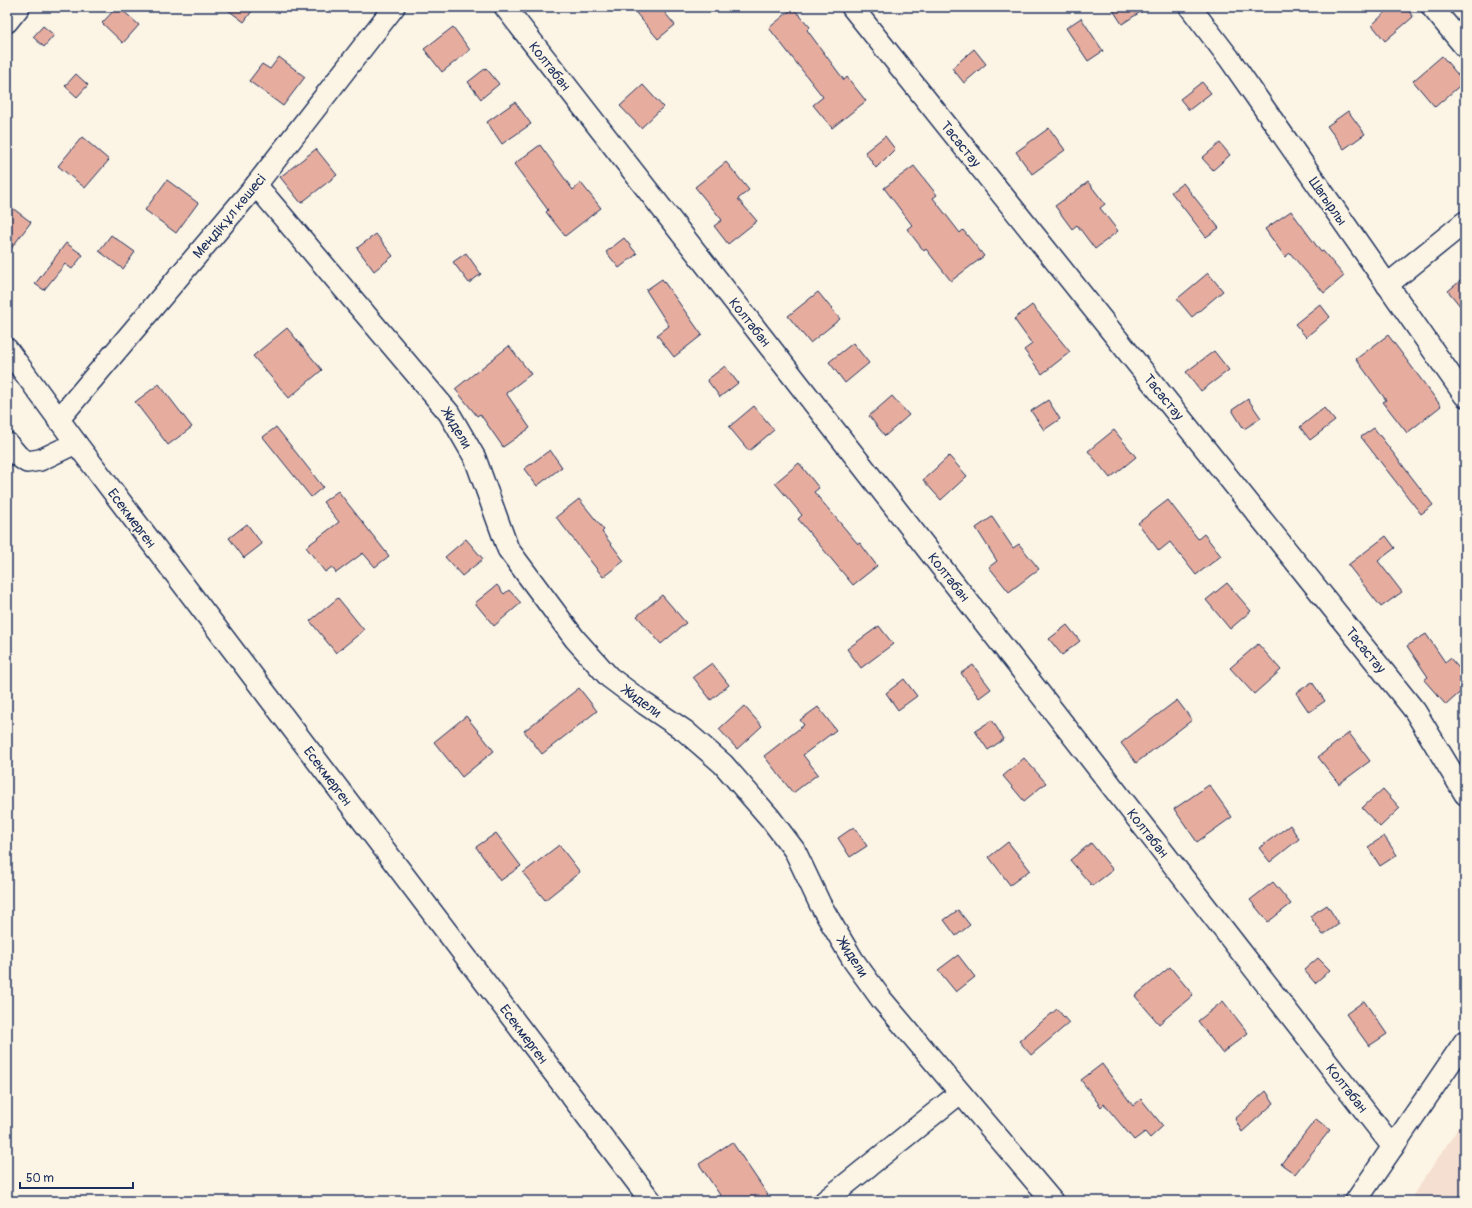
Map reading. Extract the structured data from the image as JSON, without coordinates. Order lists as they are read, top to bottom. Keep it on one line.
{"streets":{"street":["Колтабан","Тасастау","Шагырлы","Меңдіқұл көшесі","Жидели","Eсекмерген"]},"crossings":[["Меңдіқұл көшесі","Жидели"],["Меңдіқұл көшесі","Eсекмерген"]],"scale_bar":"50 m"}
